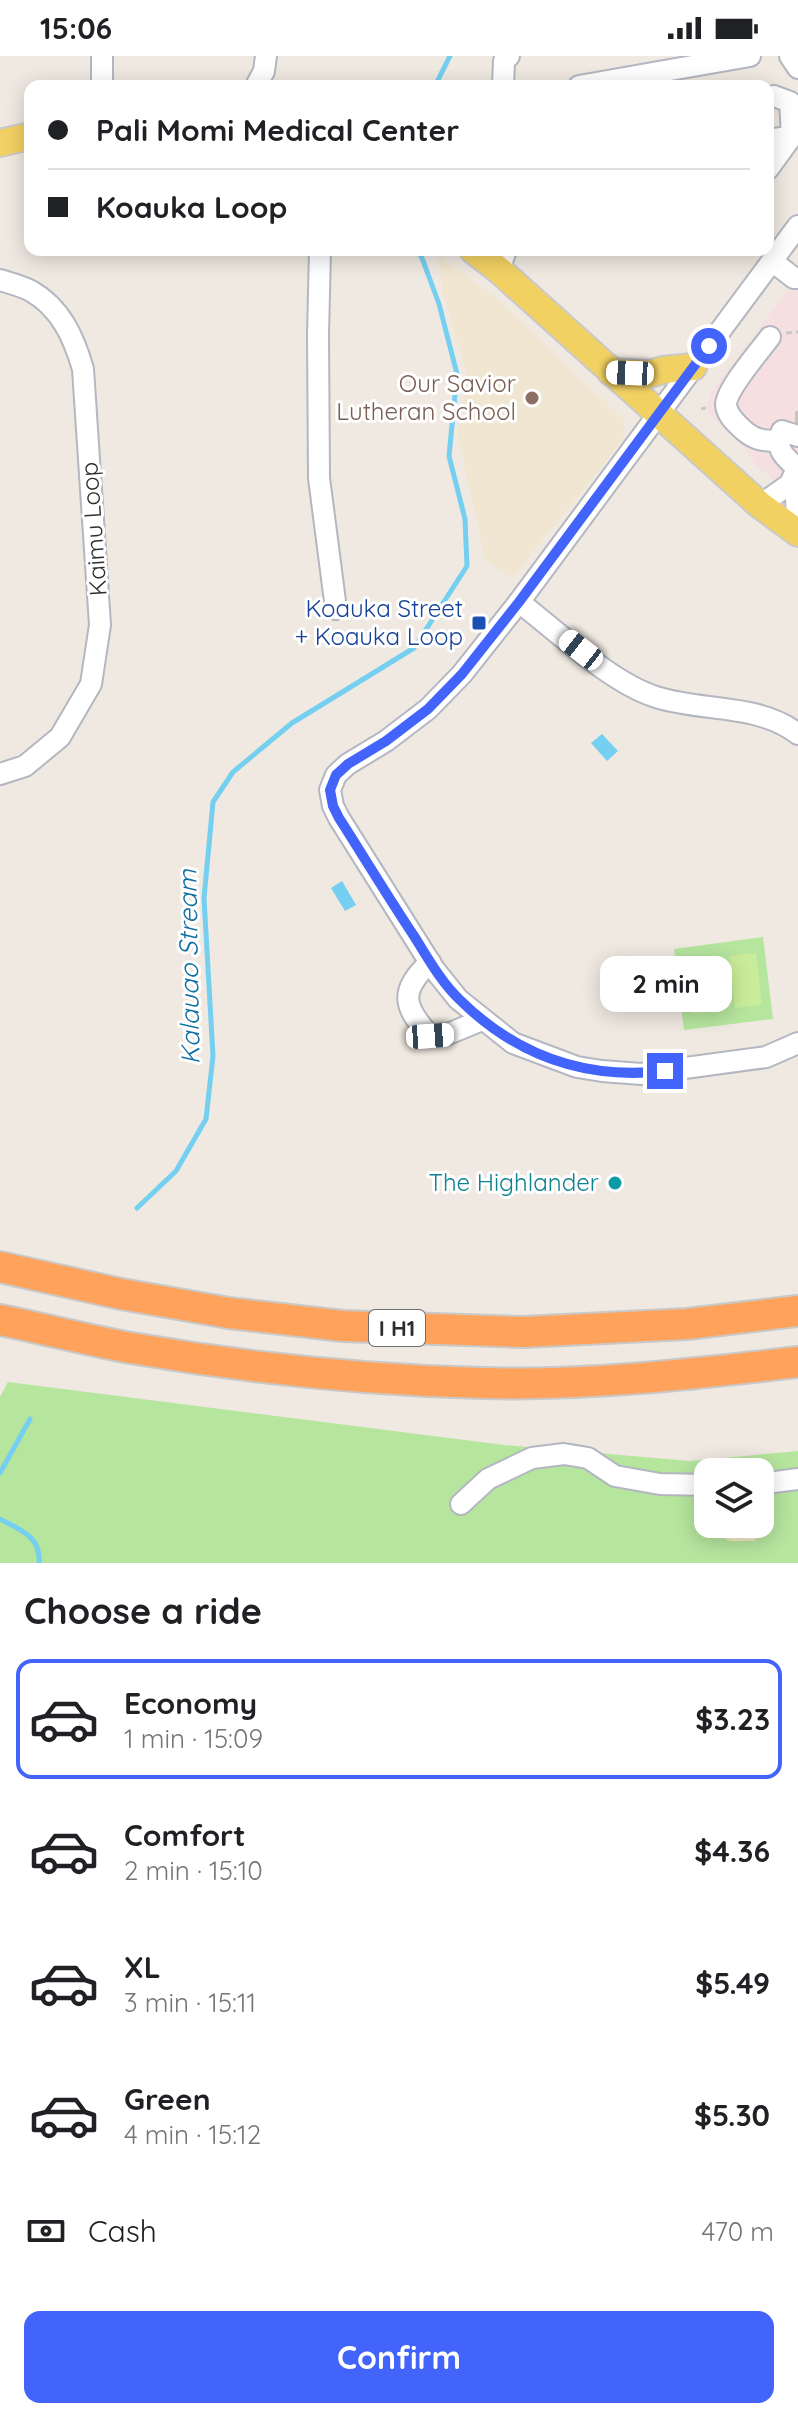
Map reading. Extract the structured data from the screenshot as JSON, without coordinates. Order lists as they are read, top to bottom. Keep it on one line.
{"streets":{"highway":["I H1"],"street":["Kaimu Loop"]},"water":["Kalauao Stream"],"places":{"other":["Our Savior Lutheran School","The Highlander"],"transit":["Koauka Street + Koauka Loop"]},"page":{"status":"15:06","banner":["Pali Momi Medical Center","Koauka Loop"],"bubble":"2 min","heading":"Choose a ride","list":[{"name":"Economy","note":"1 min · 15:09","value":"$3.23"},{"name":"Comfort","note":"2 min · 15:10","value":"$4.36"},{"name":"XL","note":"3 min · 15:11","value":"$5.49"},{"name":"Green","note":"4 min · 15:12","value":"$5.30"}],"pay":["Cash","470 m"],"buttons":"Confirm"}}
